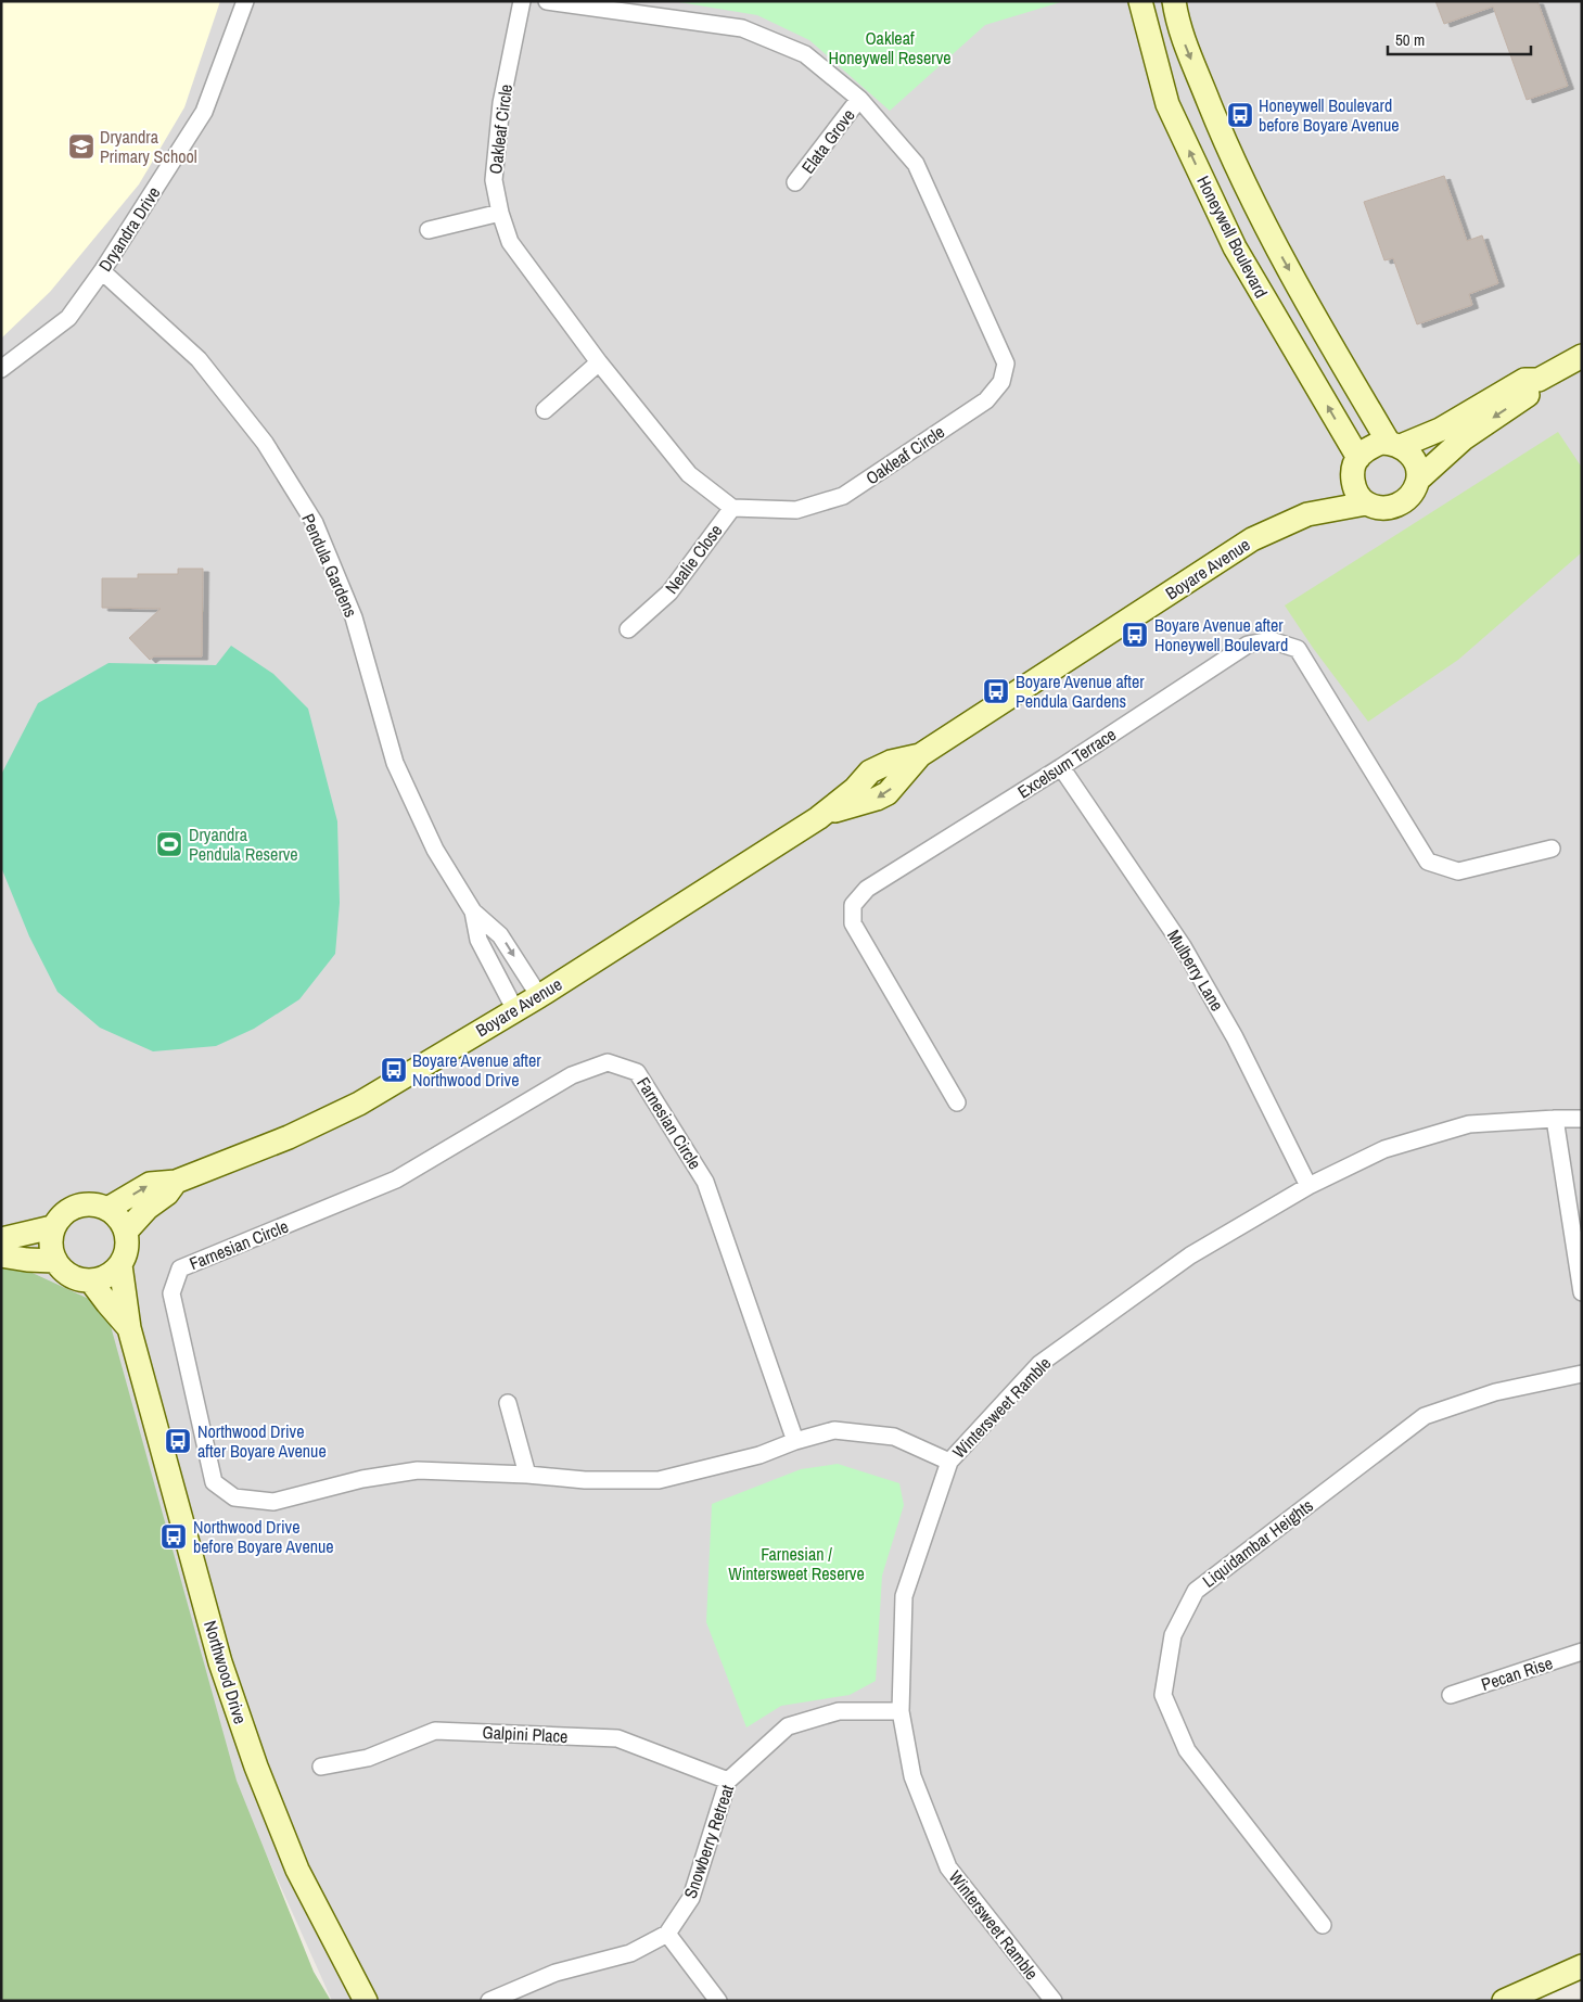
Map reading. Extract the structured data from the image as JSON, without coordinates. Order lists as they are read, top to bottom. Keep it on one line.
{"streets":{"street":["Oakleaf Circle","Elata Grove","Dryandra Drive","Honeywell Boulevard","Nealie Close","Pendula Gardens","Boyare Avenue","Excelsum Terrace","Mulberry Lane","Farnesian Circle","Wintersweet Ramble","Liquidambar Heights","Northwood Drive","Pecan Rise","Galpini Place","Snowberry Retreat"]},"crossings":[["Oakleaf Circle","Elata Grove"],["Oakleaf Circle","Nealie Close"],["Dryandra Drive","Pendula Gardens"],["Honeywell Boulevard","Boyare Avenue"],["Pendula Gardens","Boyare Avenue"],["Boyare Avenue","Northwood Drive"],["Excelsum Terrace","Mulberry Lane"],["Mulberry Lane","Wintersweet Ramble"],["Farnesian Circle","Wintersweet Ramble"],["Wintersweet Ramble","Snowberry Retreat"],["Galpini Place","Snowberry Retreat"]],"parks":["Oakleaf Honeywell Reserve","Farnesian / Wintersweet Reserve"],"places":{"bus stop":["Honeywell Boulevard before Boyare Avenue","Boyare Avenue after Honeywell Boulevard","Boyare Avenue after Pendula Gardens","Boyare Avenue after Northwood Drive","Northwood Drive after Boyare Avenue","Northwood Drive before Boyare Avenue"],"school or university":["Dryandra Primary School"],"sports":["Dryandra Pendula Reserve"]},"scale_bar":"50 m"}
